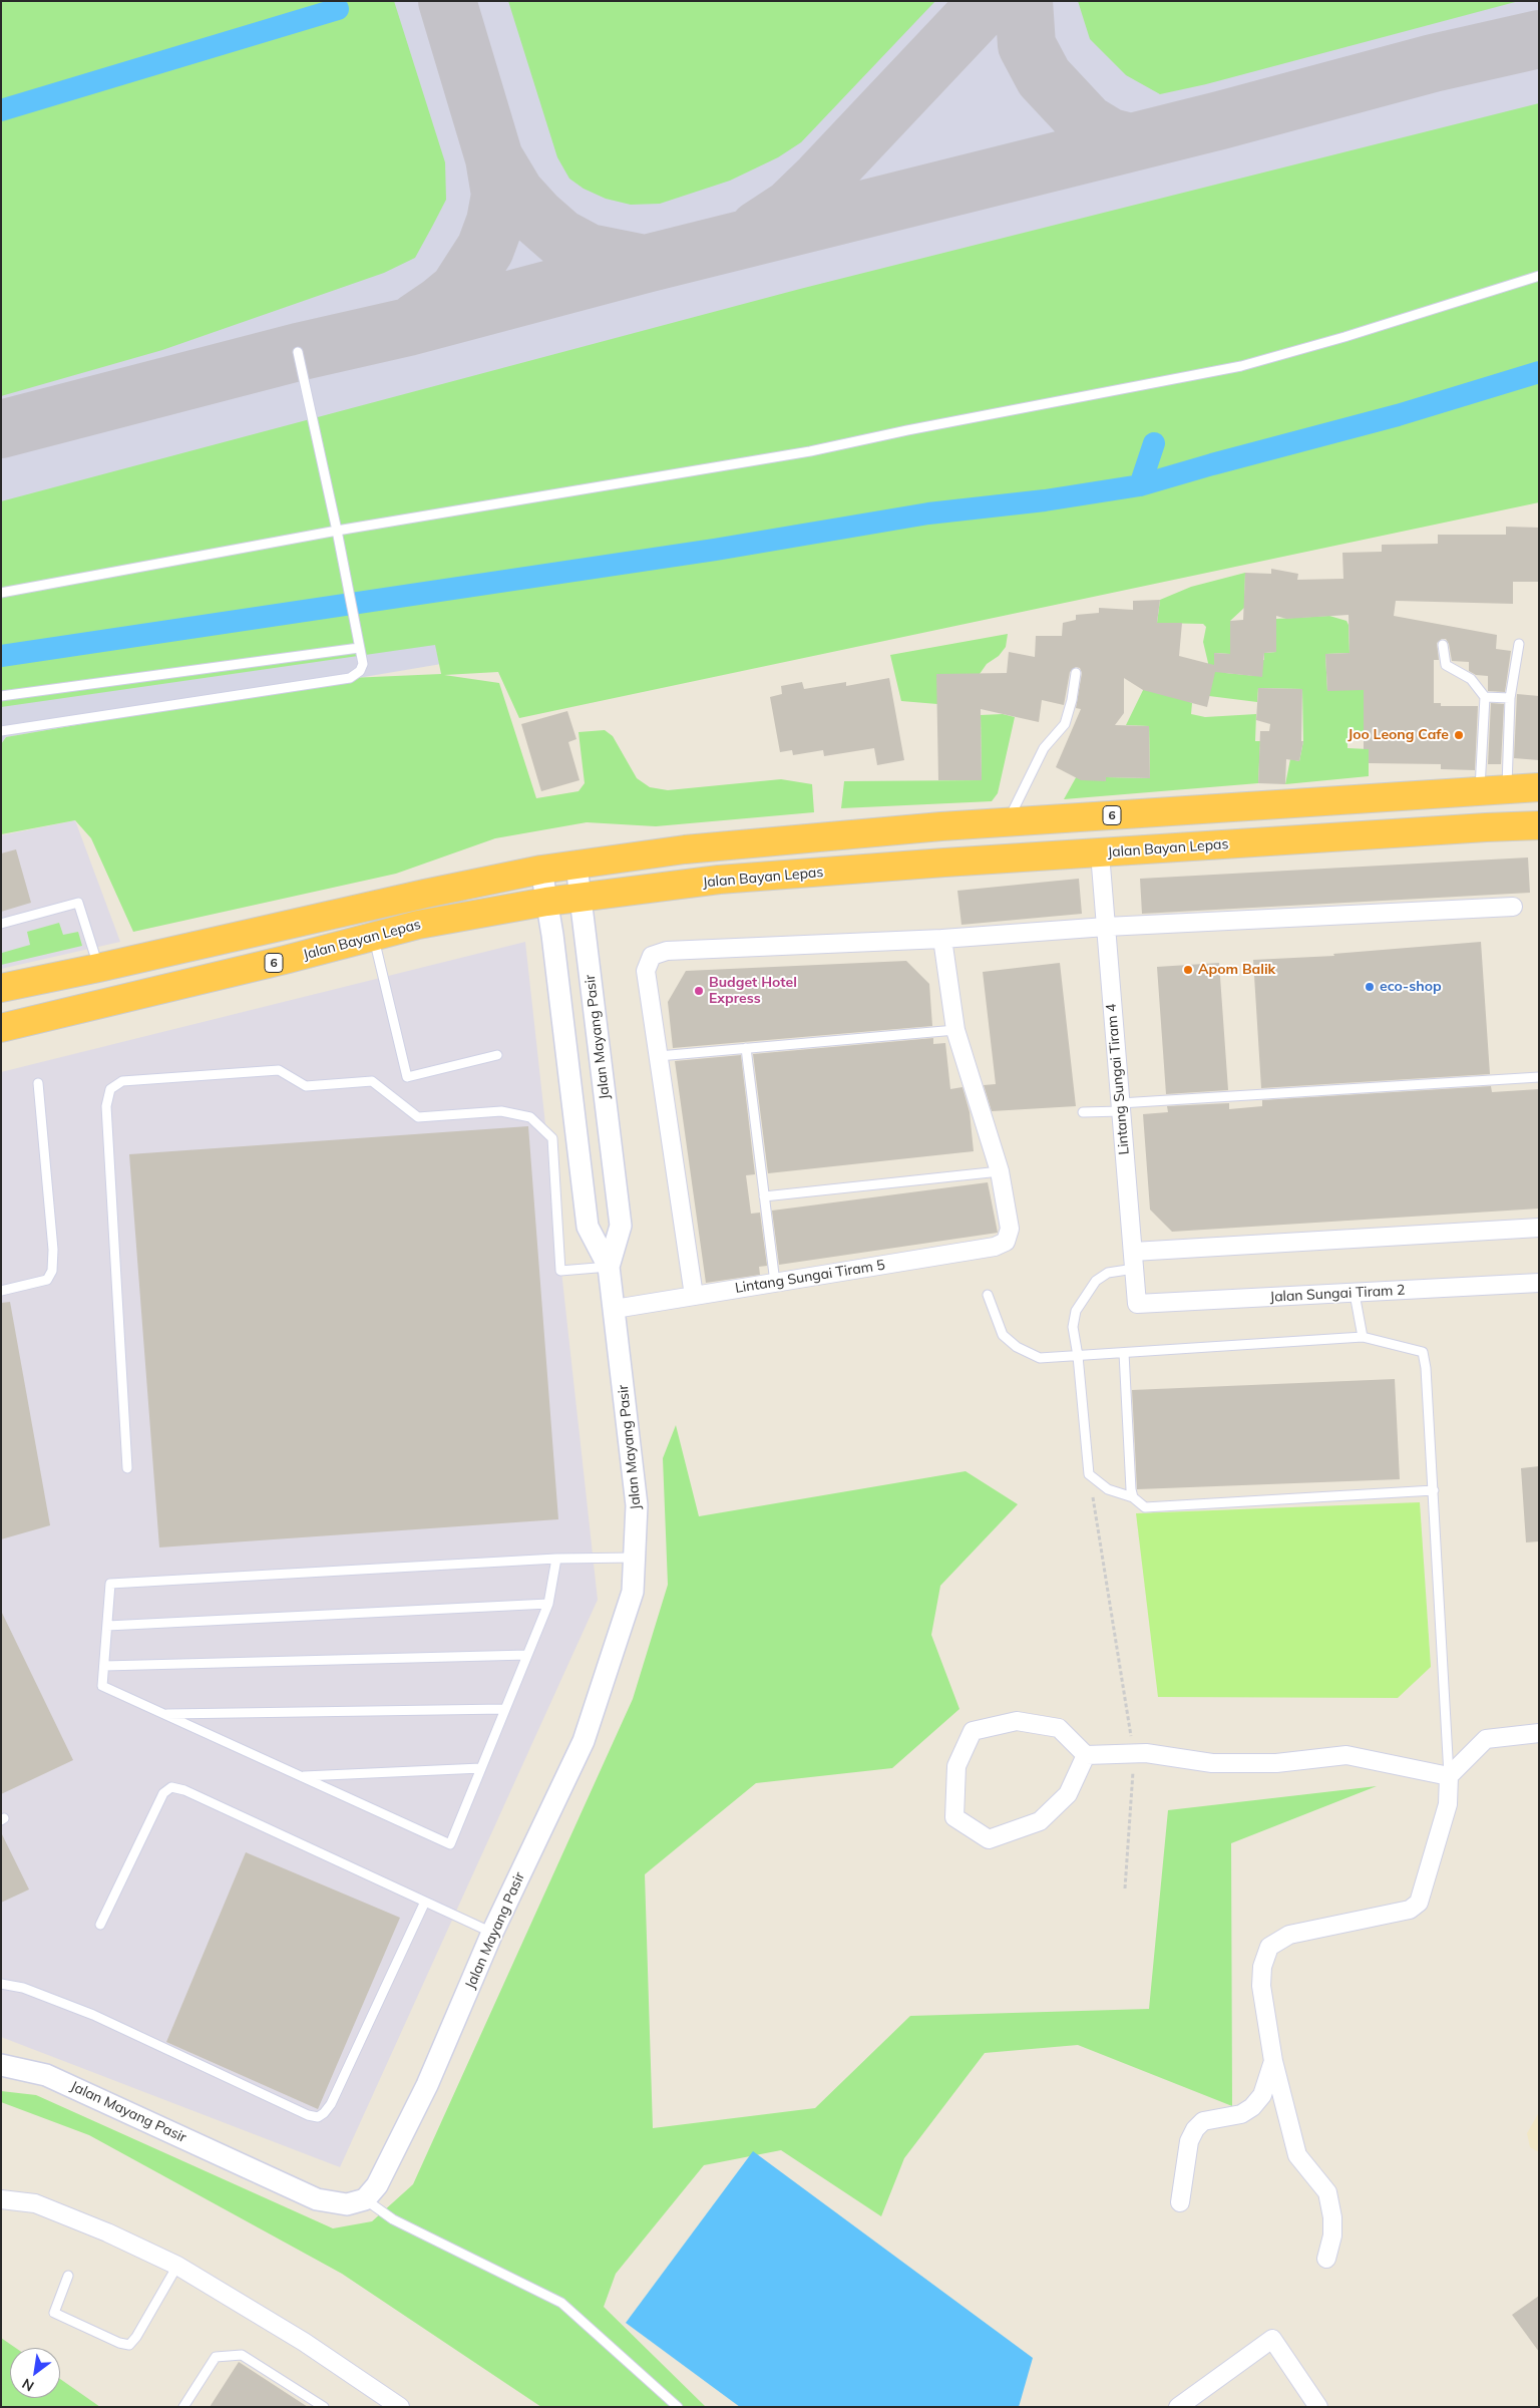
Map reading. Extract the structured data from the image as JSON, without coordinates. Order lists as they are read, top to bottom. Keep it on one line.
{"streets":{"highway":["6","Jalan Bayan Lepas"],"street":["Jalan Mayang Pasir","Lintang Sungai Tiram 4","Lintang Sungai Tiram 5","Jalan Sungai Tiram 2"]},"crossings":[["Jalan Bayan Lepas","Jalan Mayang Pasir"],["Jalan Bayan Lepas","Lintang Sungai Tiram 4"],["Jalan Mayang Pasir","Lintang Sungai Tiram 5"],["Lintang Sungai Tiram 4","Jalan Sungai Tiram 2"]],"places":["Joo Leong Cafe","Apom Balik","eco-shop","Budget Hotel Express"],"north":"bottom left"}
